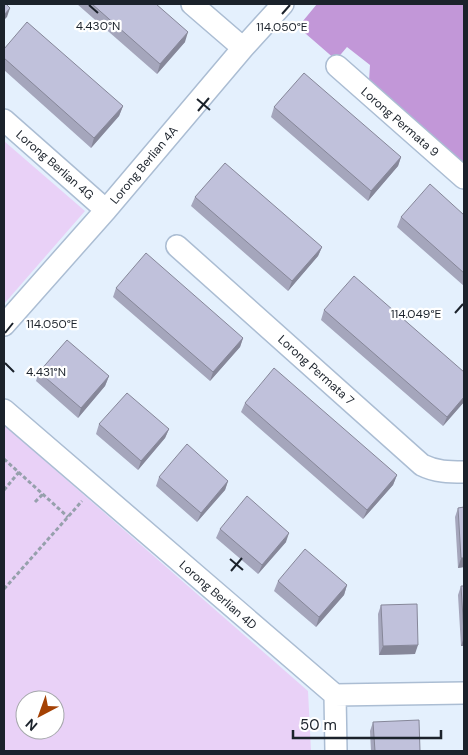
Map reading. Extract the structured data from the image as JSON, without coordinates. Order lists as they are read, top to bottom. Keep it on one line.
{"streets":{"street":["Lorong Permata 9","Lorong Berlian 4G","Lorong Berlian 4A","Lorong Permata 7","Lorong Berlian 4D"]},"crossings":[["Lorong Berlian 4G","Lorong Berlian 4A"]],"scale_bar":"50 m","north":"bottom left","coordinates":["4.430°N","114.050°E","114.049°E","4.431°N"]}
